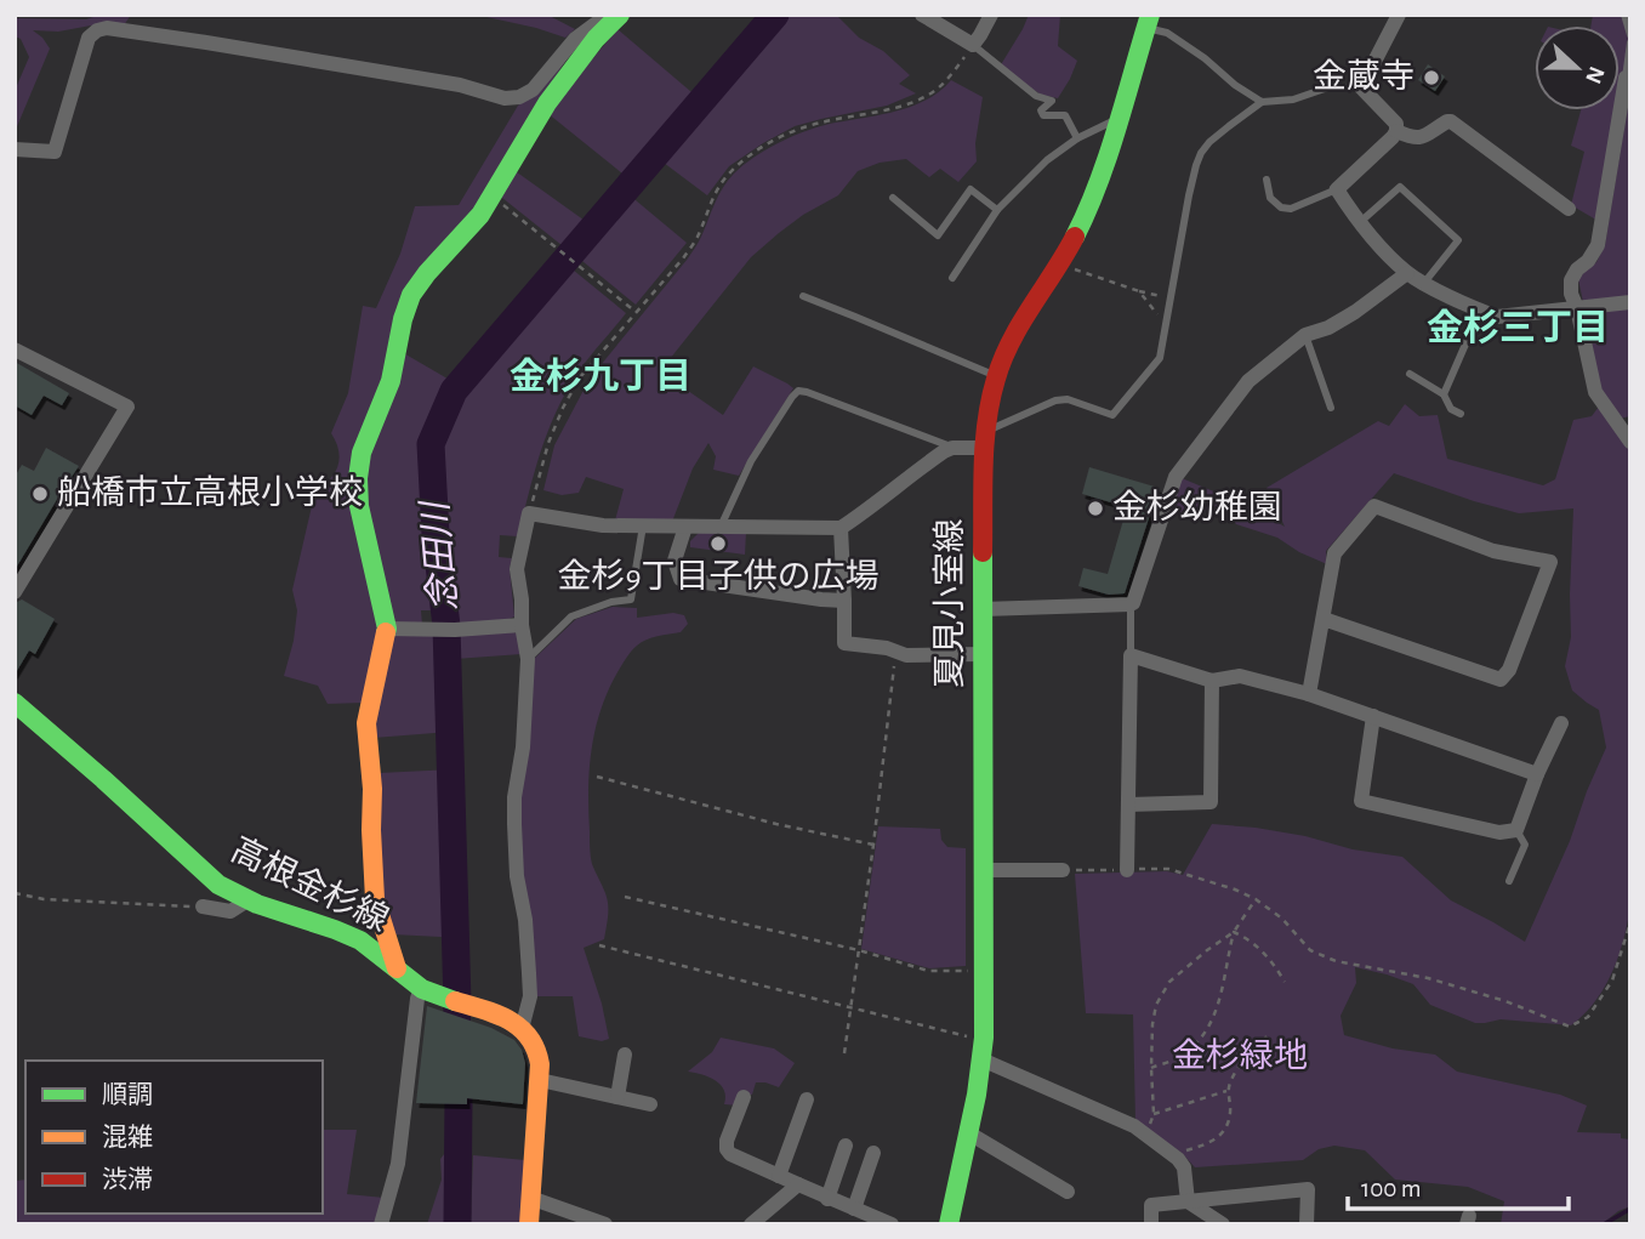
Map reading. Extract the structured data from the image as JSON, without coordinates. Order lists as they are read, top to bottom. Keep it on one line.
{"streets":{"street":["夏見小室線","高根金杉線"]},"districts":["金杉三丁目","金杉九丁目"],"water":["念田川"],"parks":["金杉緑地"],"places":["金蔵寺","船橋市立高根小学校","金杉幼稚園","金杉9丁目子供の広場"],"legend":["順調","混雑","渋滞"],"scale_bar":"100 m","north":"right"}
